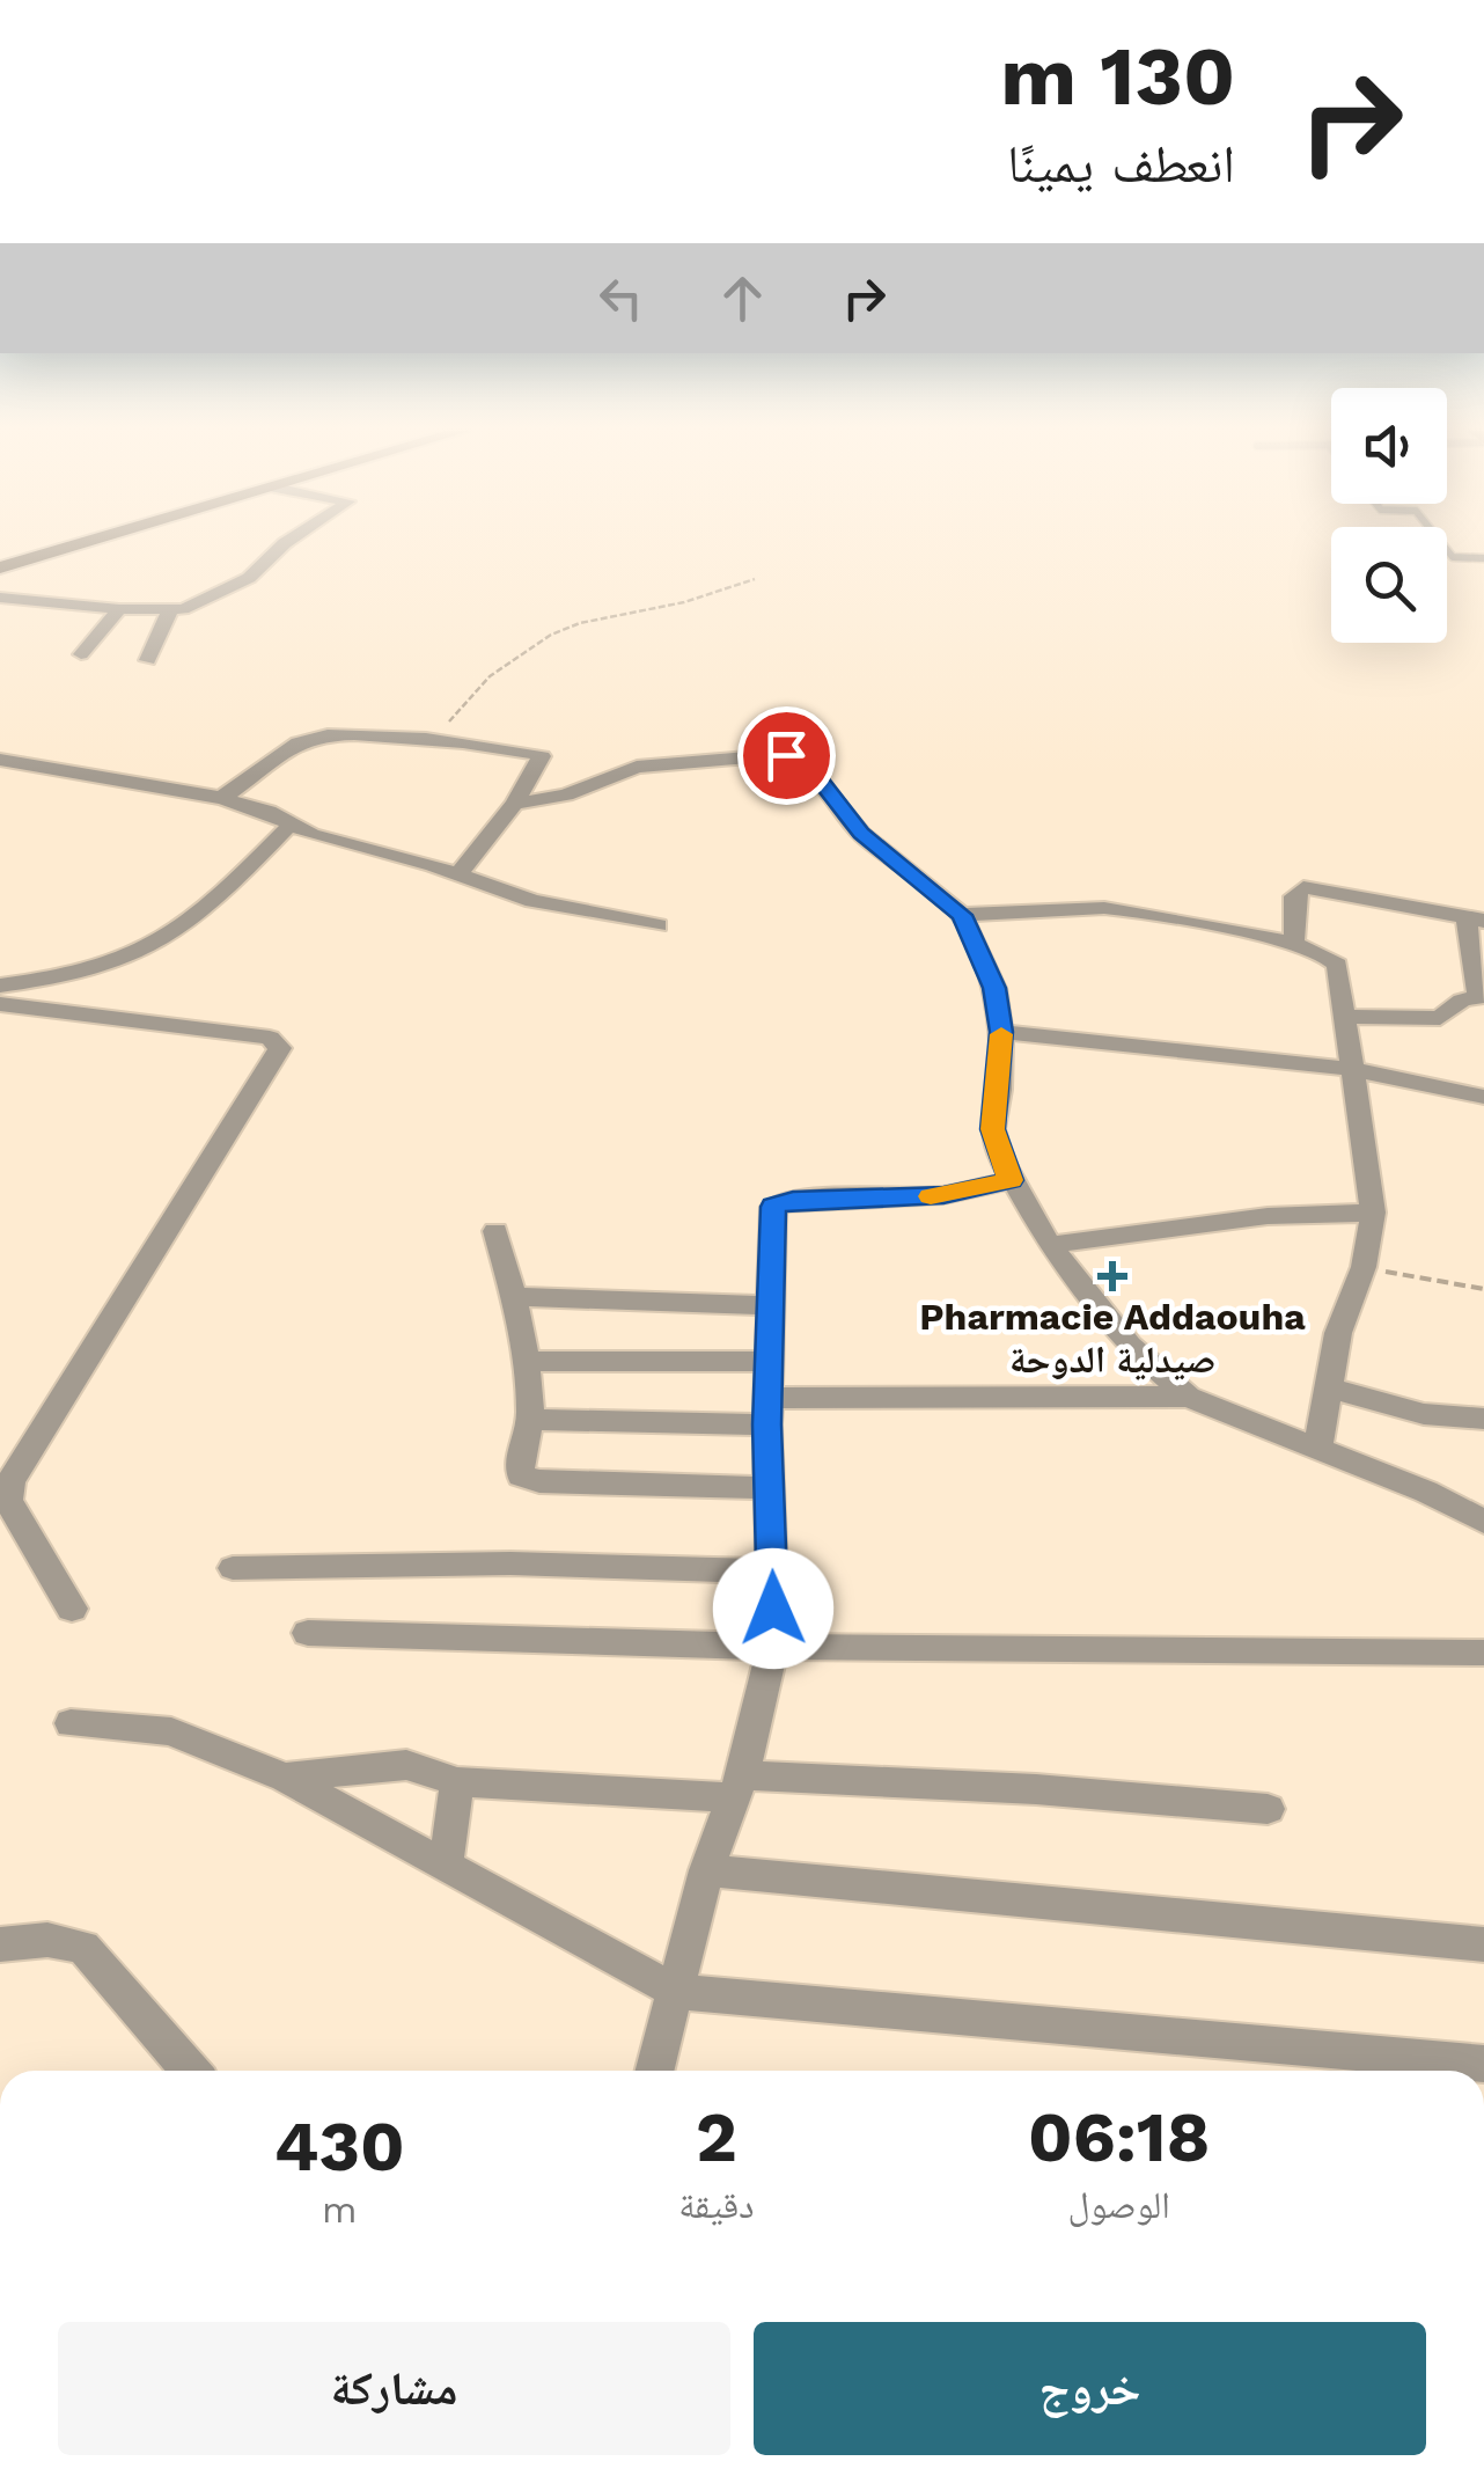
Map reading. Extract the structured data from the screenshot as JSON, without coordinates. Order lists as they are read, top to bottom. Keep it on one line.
{"places":{"health":["Pharmacie Addaouha صيدلية الدوحة"]},"page":{"turn":["130 m","انعطف يمينًا"],"eta":["06:18","الوصول","2","دقيقة","430","m"],"buttons":["خروج","مشاركة"]}}
